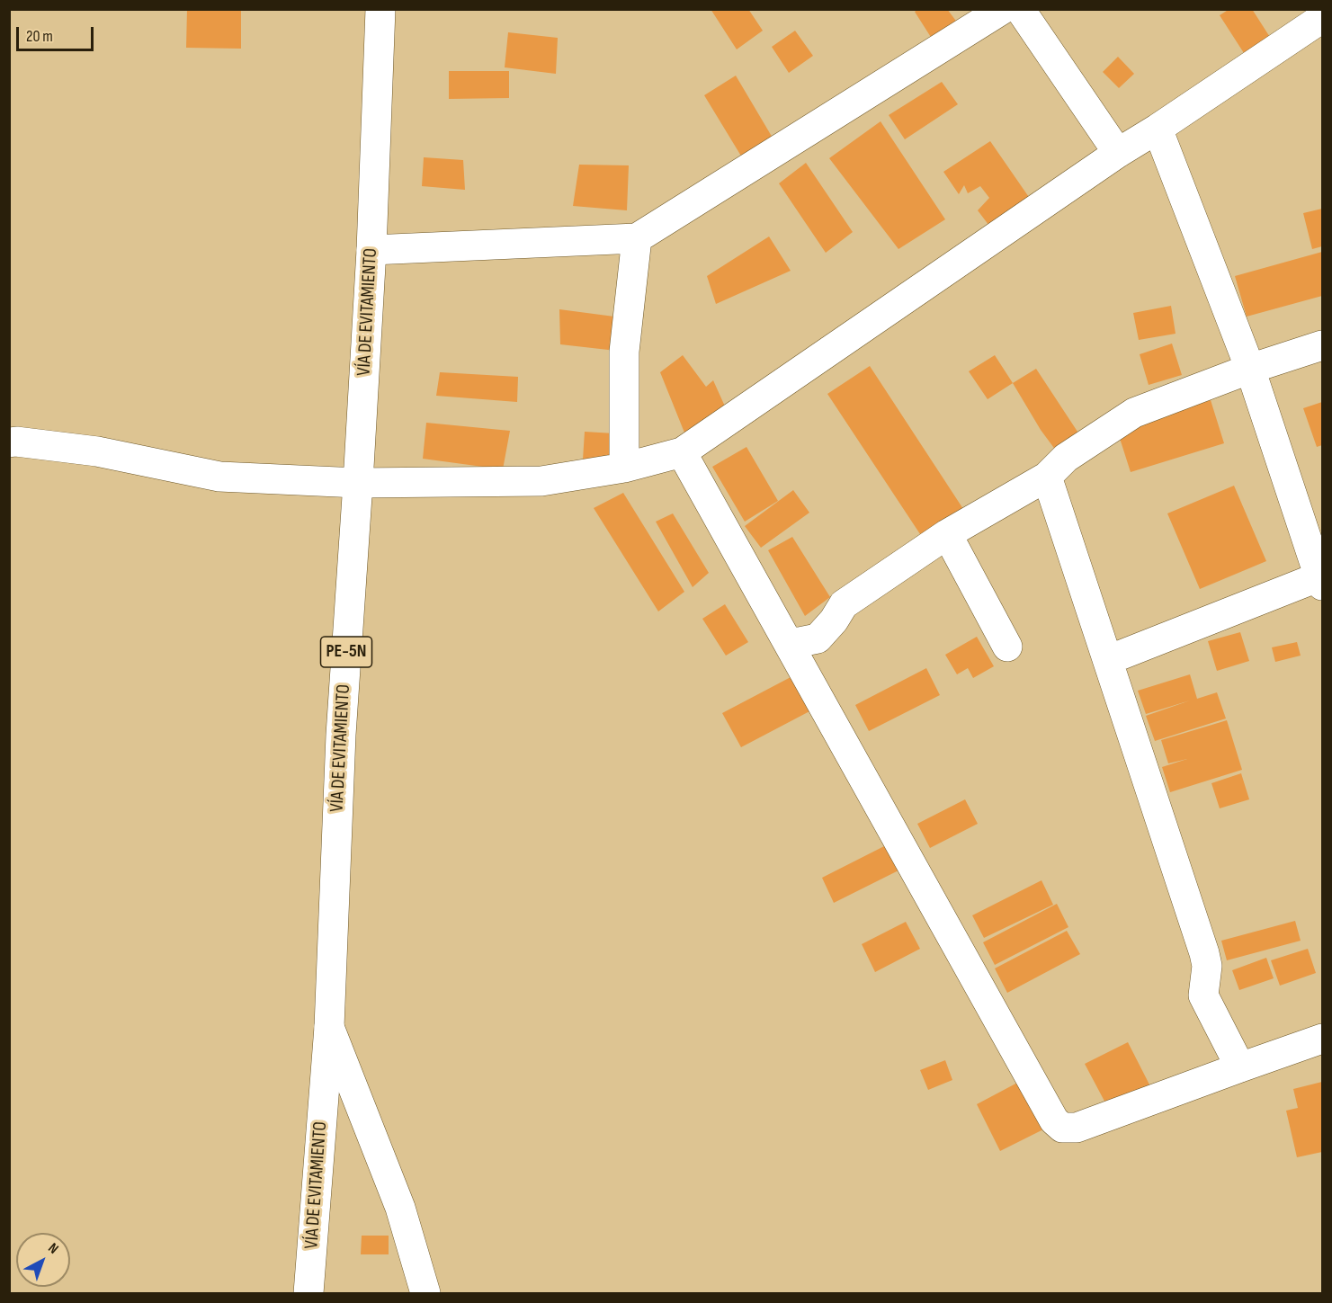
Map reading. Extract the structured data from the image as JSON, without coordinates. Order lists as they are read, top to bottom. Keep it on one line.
{"streets":{"main road":["VÍA DE EVITAMIENTO","PE-5N"]},"scale_bar":"20 m","north":"top right"}
